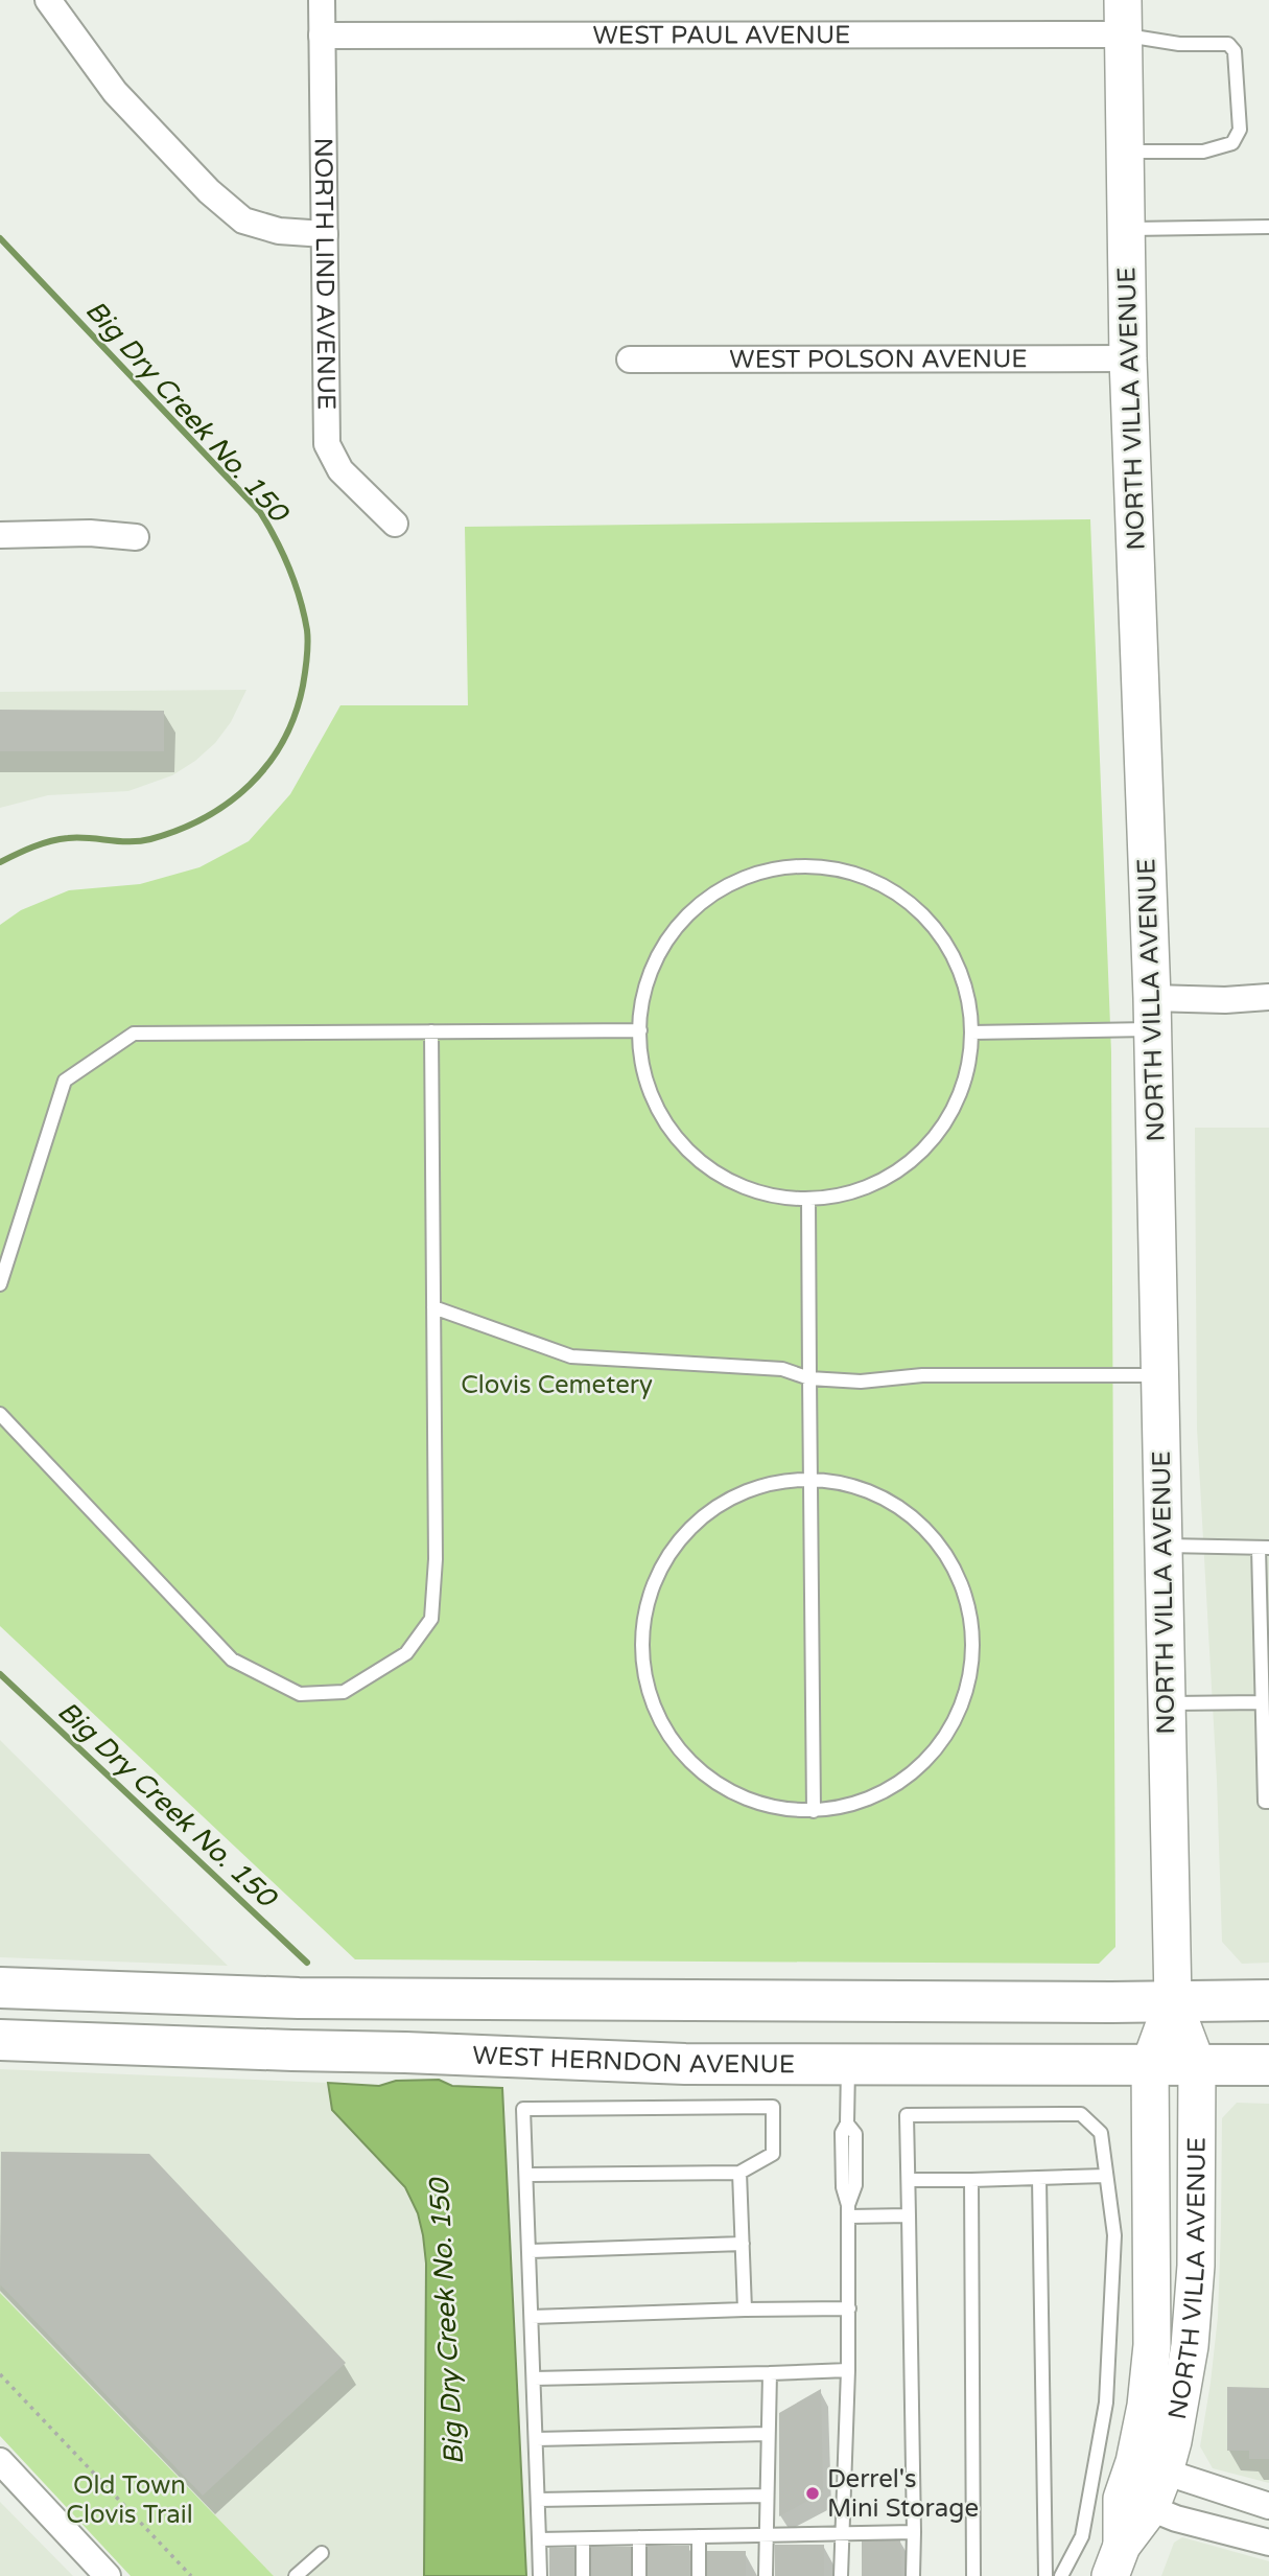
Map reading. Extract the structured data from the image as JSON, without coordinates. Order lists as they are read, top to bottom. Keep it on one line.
{"streets":{"main road":["NORTH VILLA AVENUE","WEST HERNDON AVENUE"],"street":["WEST PAUL AVENUE","NORTH LIND AVENUE","WEST POLSON AVENUE"]},"crossings":[["WEST PAUL AVENUE","NORTH LIND AVENUE"],["WEST PAUL AVENUE","NORTH VILLA AVENUE"],["WEST POLSON AVENUE","NORTH VILLA AVENUE"],["NORTH VILLA AVENUE","WEST HERNDON AVENUE"]],"water":["Big Dry Creek No. 150"],"parks":["Clovis Cemetery","Old Town Clovis Trail"],"places":["Derrel's Mini Storage"]}
